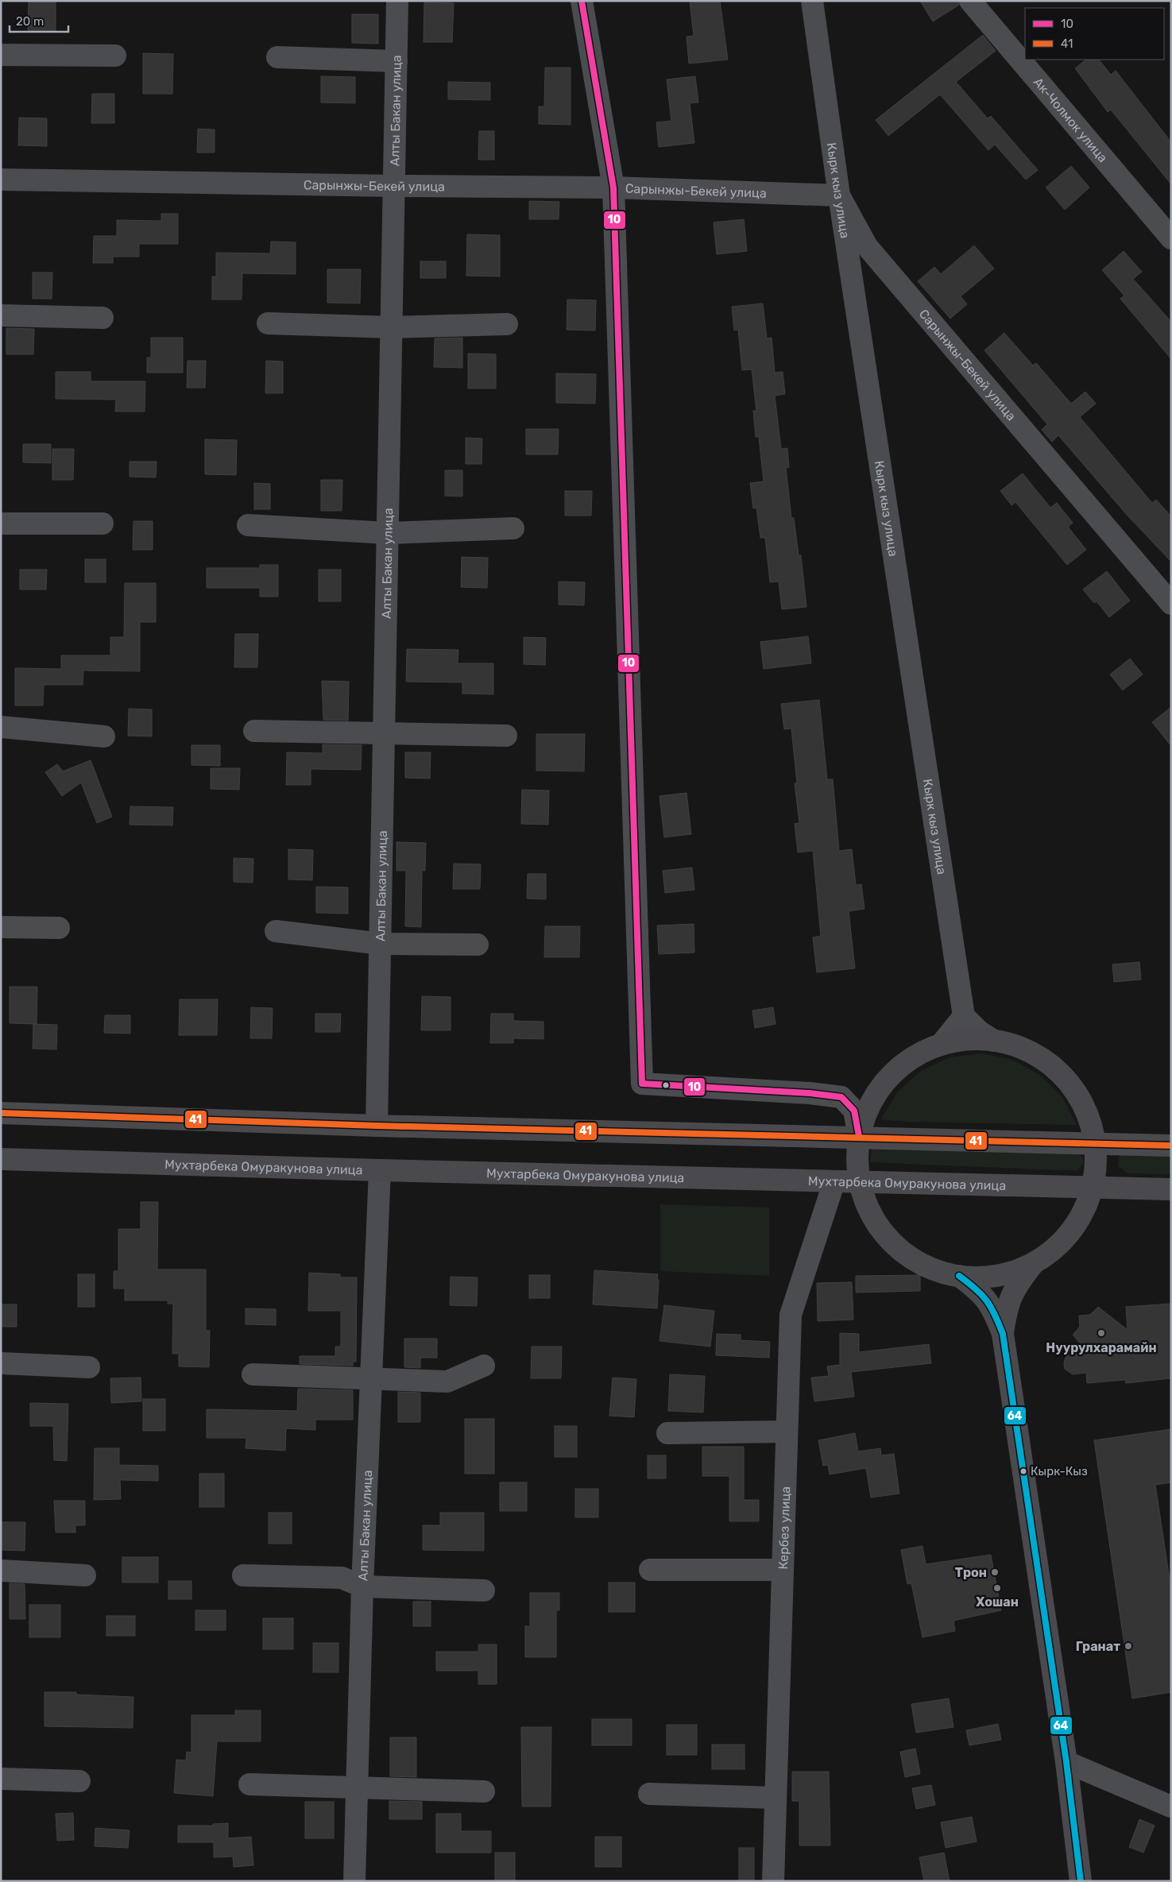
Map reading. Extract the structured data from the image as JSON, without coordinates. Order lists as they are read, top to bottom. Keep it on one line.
{"streets":{"main road":["Мухтарбека Омуракунова улица"],"street":["Алты Бакан улица","Ак-Чолмок улица","Сарынжы-Бекей улица","Кырк кыз улица","Кербез улица"]},"crossings":[["Алты Бакан улица","Сарынжы-Бекей улица"],["Алты Бакан улица","Мухтарбека Омуракунова улица"],["Сарынжы-Бекей улица","Кырк кыз улица"],["Мухтарбека Омуракунова улица","Кербез улица"]],"places":["Нуурулхарамайн","Кырк-Кыз","Трон","Хошан","Гранат"],"lines":["transit line 10","transit line 41","transit line 64"],"legend":["10","41"],"scale_bar":"20 m"}
